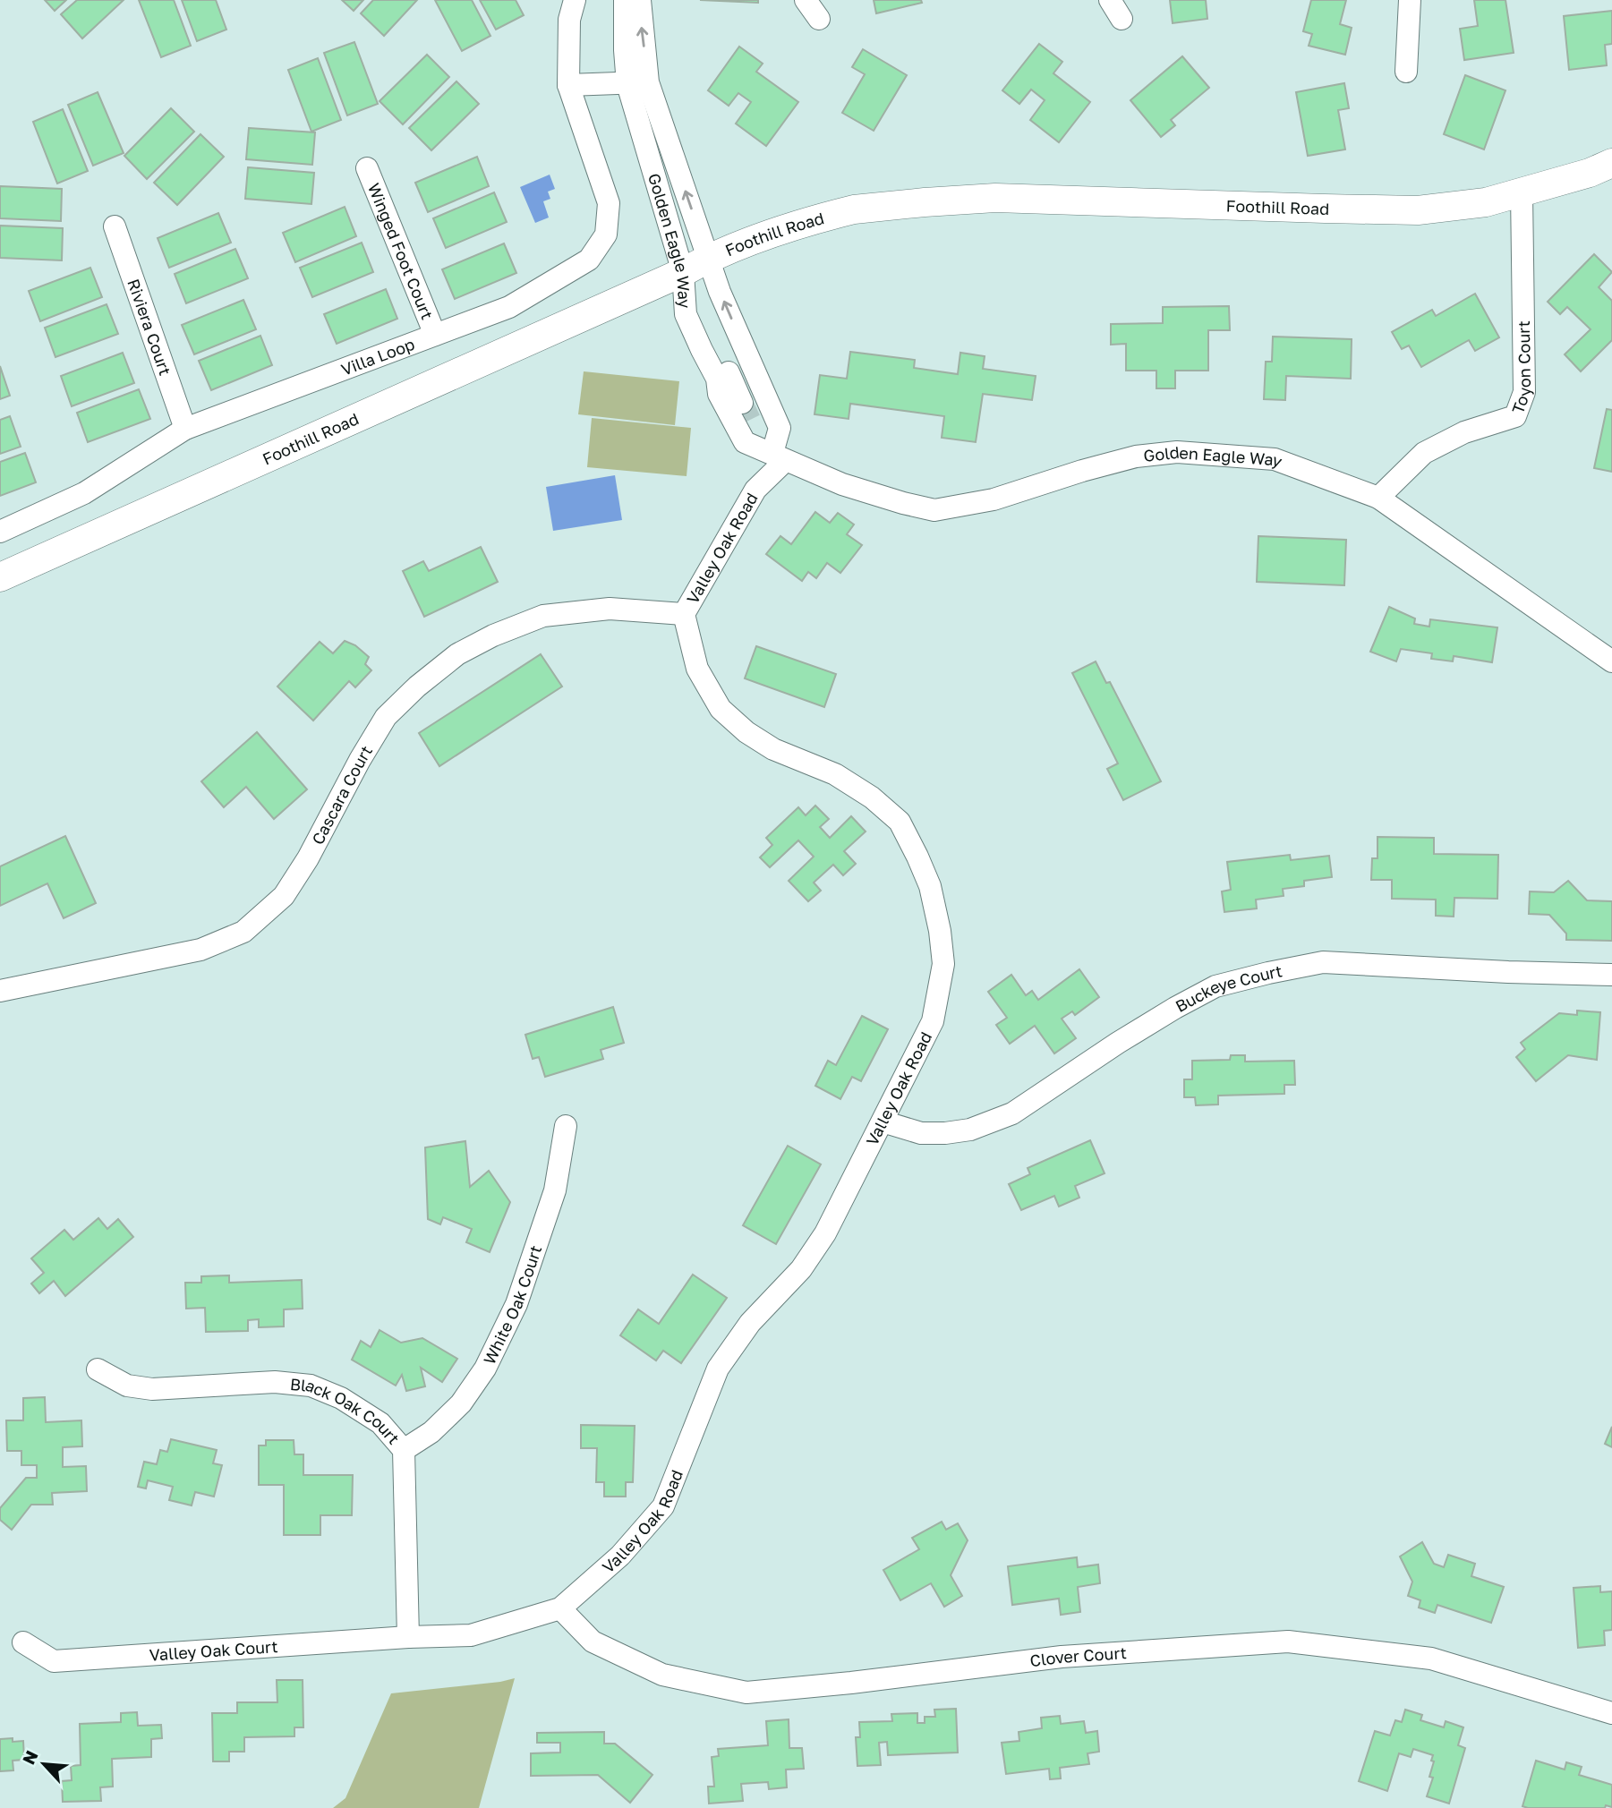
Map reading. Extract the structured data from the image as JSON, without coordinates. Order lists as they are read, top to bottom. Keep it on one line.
{"streets":{"main road":["Foothill Road"],"street":["Golden Eagle Way","Winged Foot Court","Riviera Court","Villa Loop","Toyon Court","Valley Oak Road","Cascara Court","Buckeye Court","White Oak Court","Black Oak Court","Valley Oak Court","Clover Court"]},"crossings":[["Foothill Road","Golden Eagle Way"],["Foothill Road","Toyon Court"],["Golden Eagle Way","Toyon Court"],["Golden Eagle Way","Valley Oak Road"],["Winged Foot Court","Villa Loop"],["Riviera Court","Villa Loop"],["Valley Oak Road","Cascara Court"],["Valley Oak Road","Buckeye Court"],["Valley Oak Road","Black Oak Court"],["Valley Oak Road","Valley Oak Court"],["Valley Oak Road","Clover Court"],["White Oak Court","Black Oak Court"],["Black Oak Court","Valley Oak Court"]],"north":"top left"}
